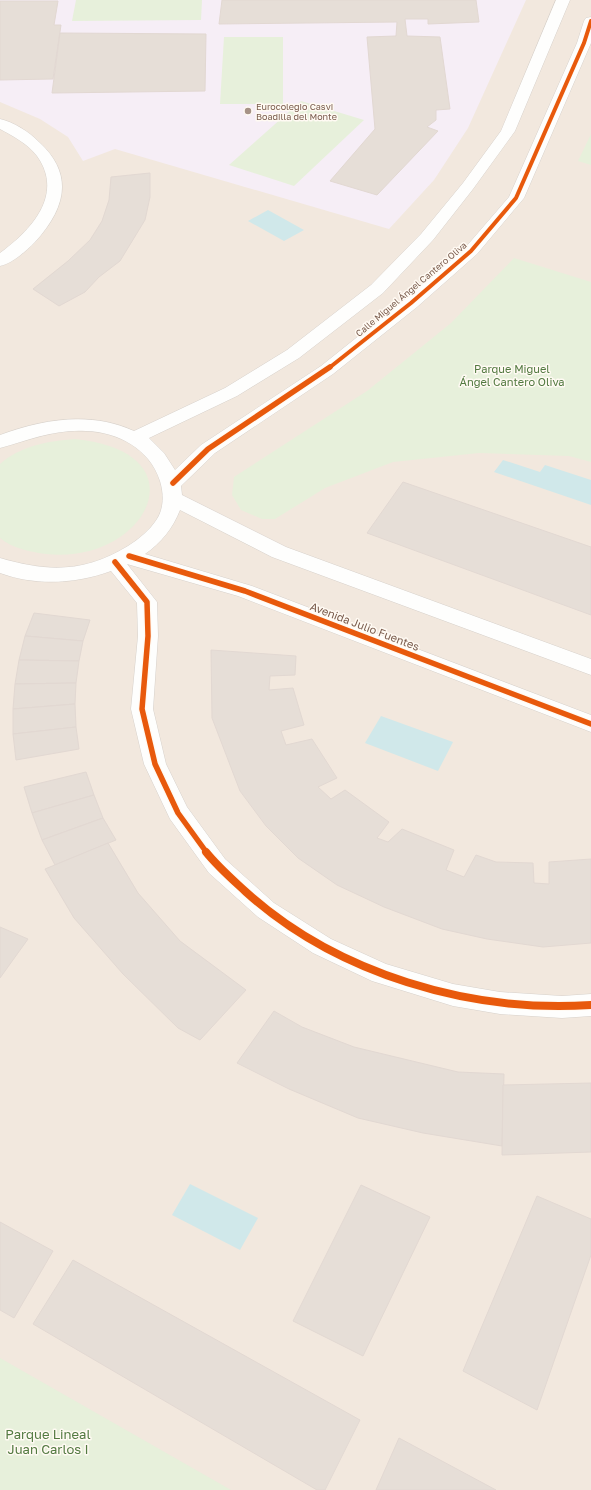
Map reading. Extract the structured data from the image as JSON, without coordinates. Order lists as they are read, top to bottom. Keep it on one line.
{"streets":{"street":["Calle Miguel Ángel Cantero Oliva","Avenida Julio Fuentes"]},"parks":["Parque Miguel Ángel Cantero Oliva","Parque Lineal Juan Carlos I"],"places":["Eurocolegio Casvi Boadilla del Monte"]}
